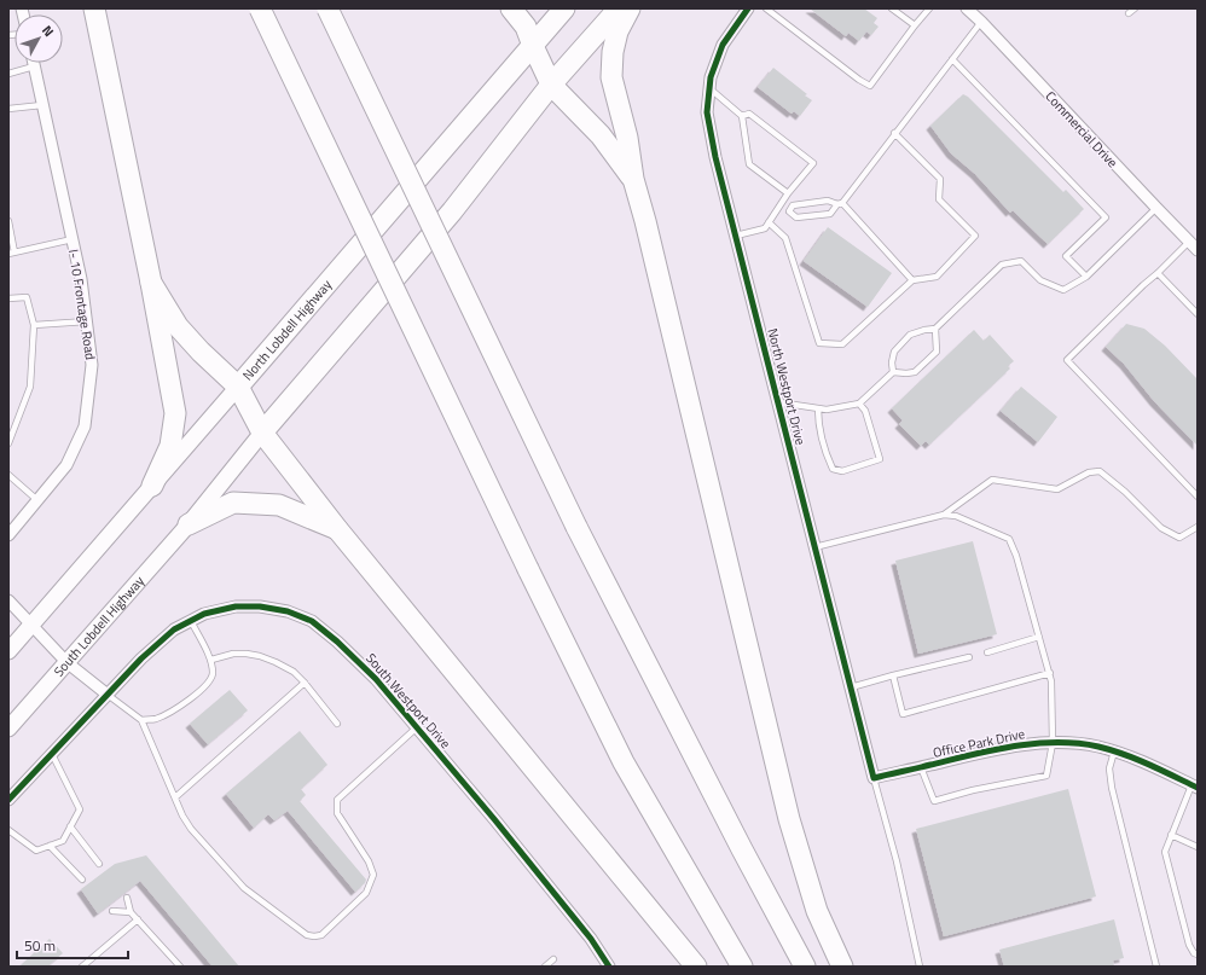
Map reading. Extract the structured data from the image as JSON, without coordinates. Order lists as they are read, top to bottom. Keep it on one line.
{"streets":{"highway":["North Lobdell Highway"],"street":["Commercial Drive","I- 10 Frontage Road","North Westport Drive","South Lobdell Highway","South Westport Drive","Office Park Drive"]},"crossings":[["North Westport Drive","Office Park Drive"]],"scale_bar":"50 m","north":"top right"}
